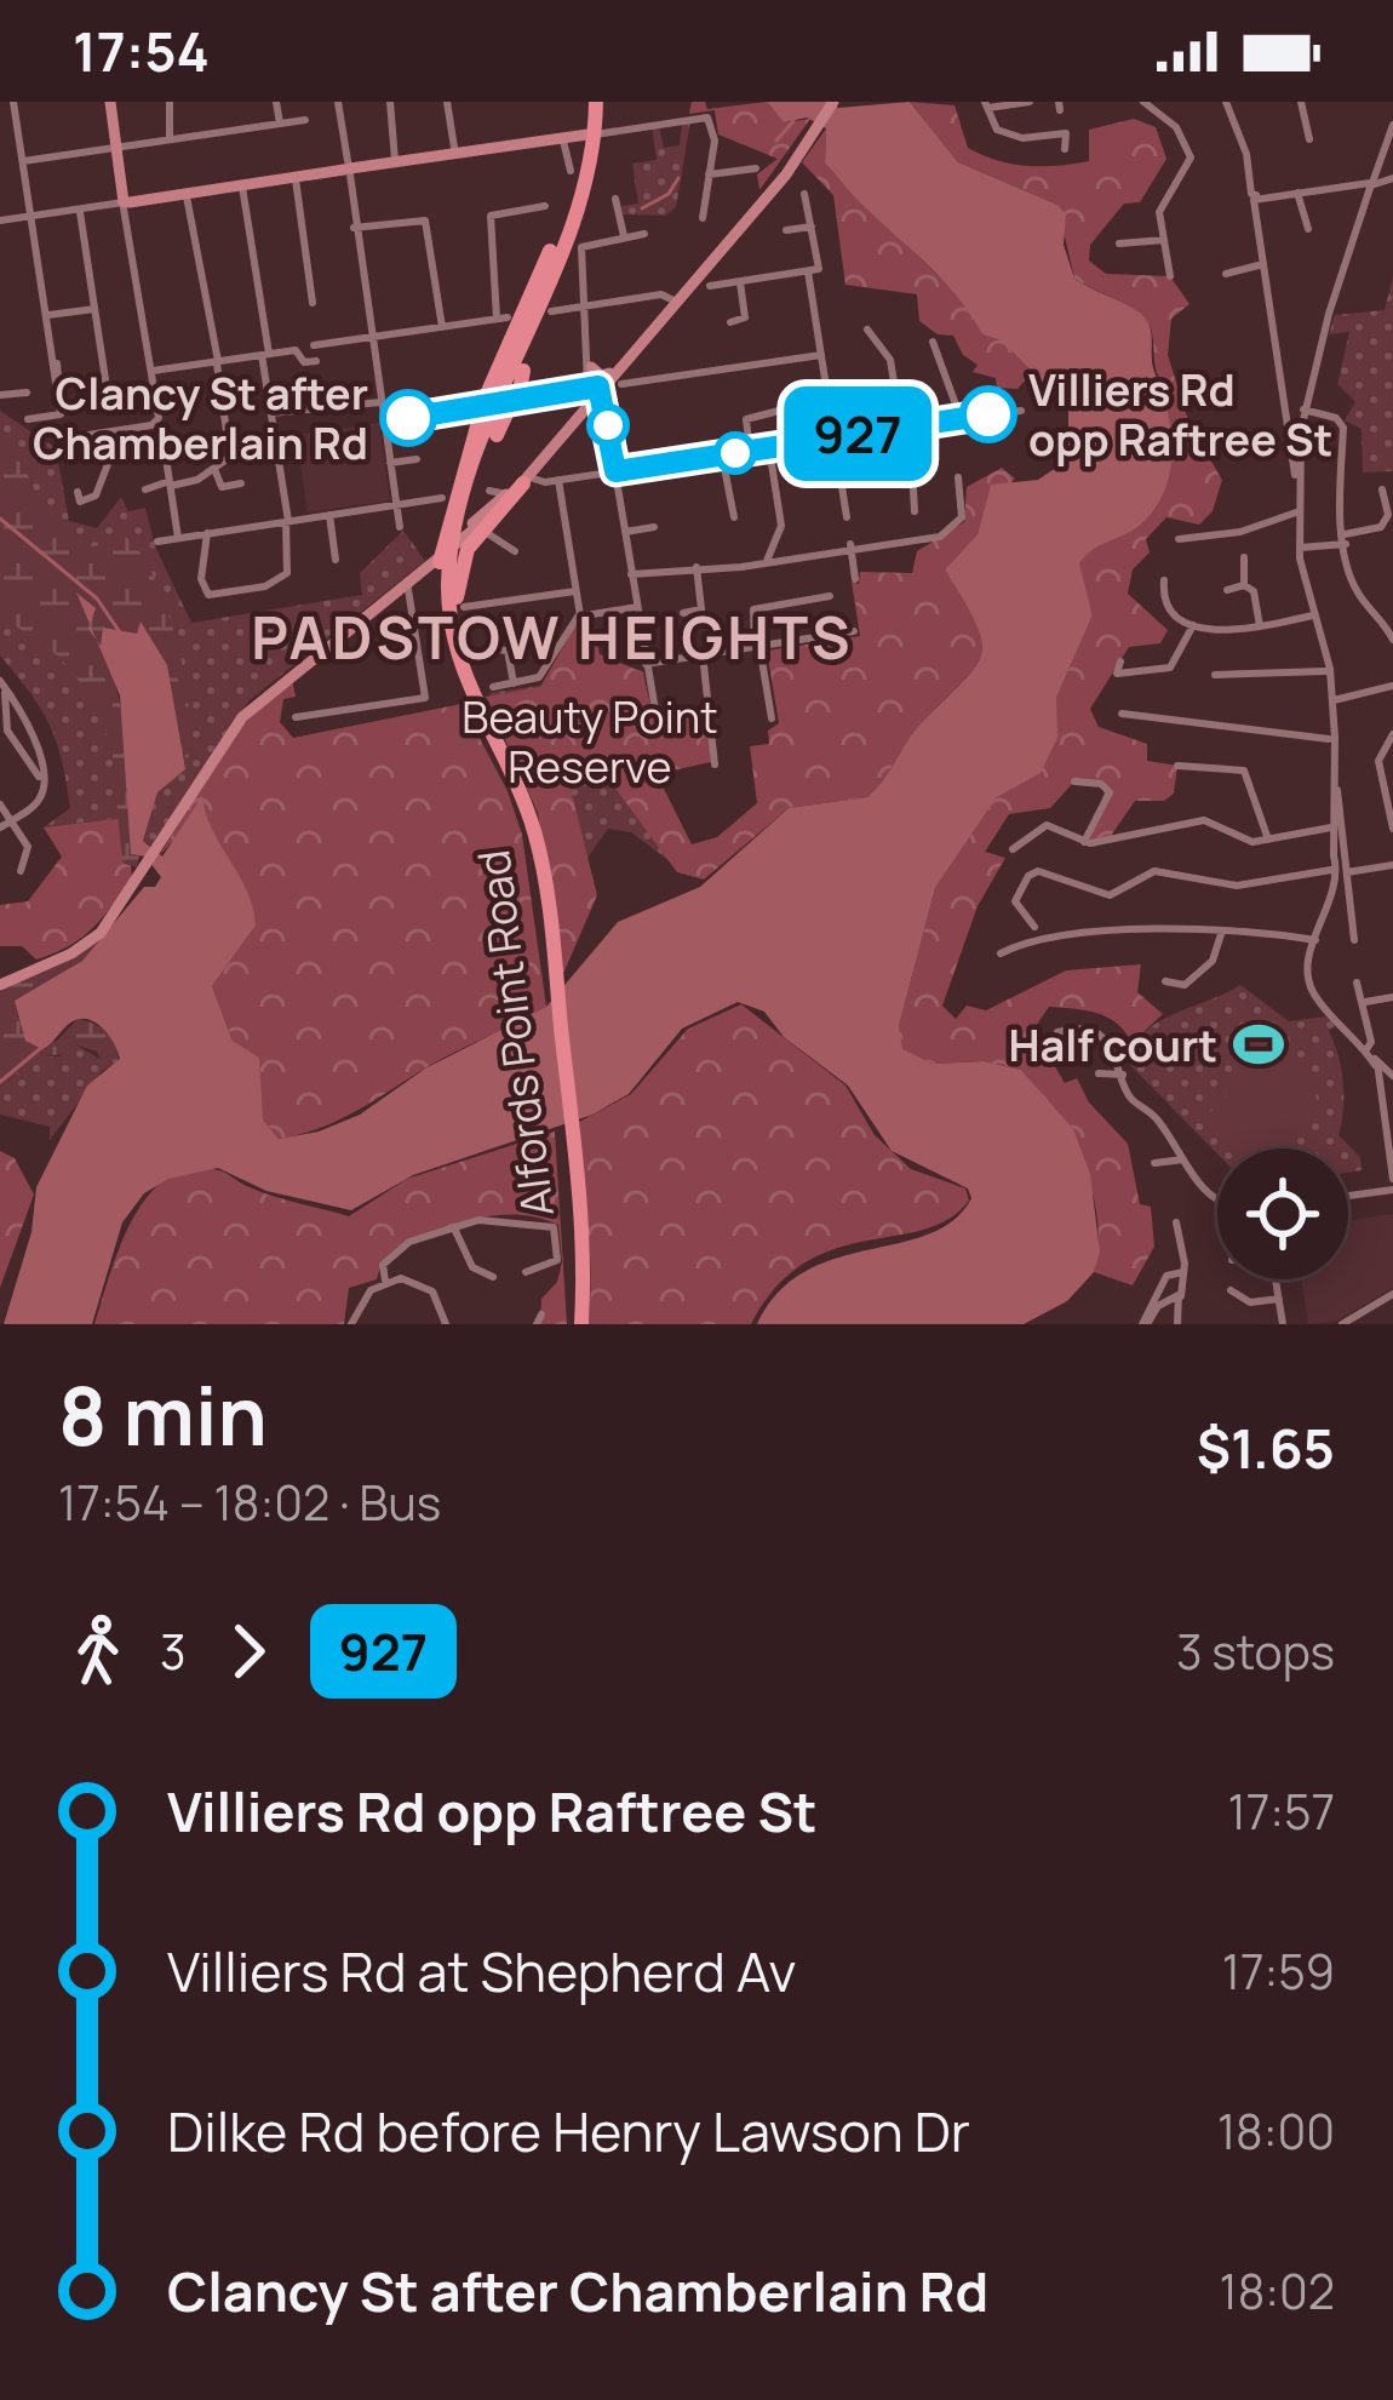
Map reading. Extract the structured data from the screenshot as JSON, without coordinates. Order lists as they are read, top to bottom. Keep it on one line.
{"streets":{"highway":["Alfords Point Road"]},"districts":["PADSTOW HEIGHTS"],"parks":["Beauty Point Reserve"],"places":{"other":["Villiers Rd opp Raftree St","Clancy St after Chamberlain Rd"],"sports":["Half court"]},"lines":["bus line 927"],"page":{"status":"17:54","on_map":"927","heading":["8 min","17:54 – 18:02 · Bus","$1.65"],"legs":["3","927","3 stops"],"list":[{"name":"Villiers Rd opp Raftree St","value":"17:57"},{"name":"Villiers Rd at Shepherd Av","value":"17:59"},{"name":"Dilke Rd before Henry Lawson Dr","value":"18:00"},{"name":"Clancy St after Chamberlain Rd","value":"18:02"}]}}
